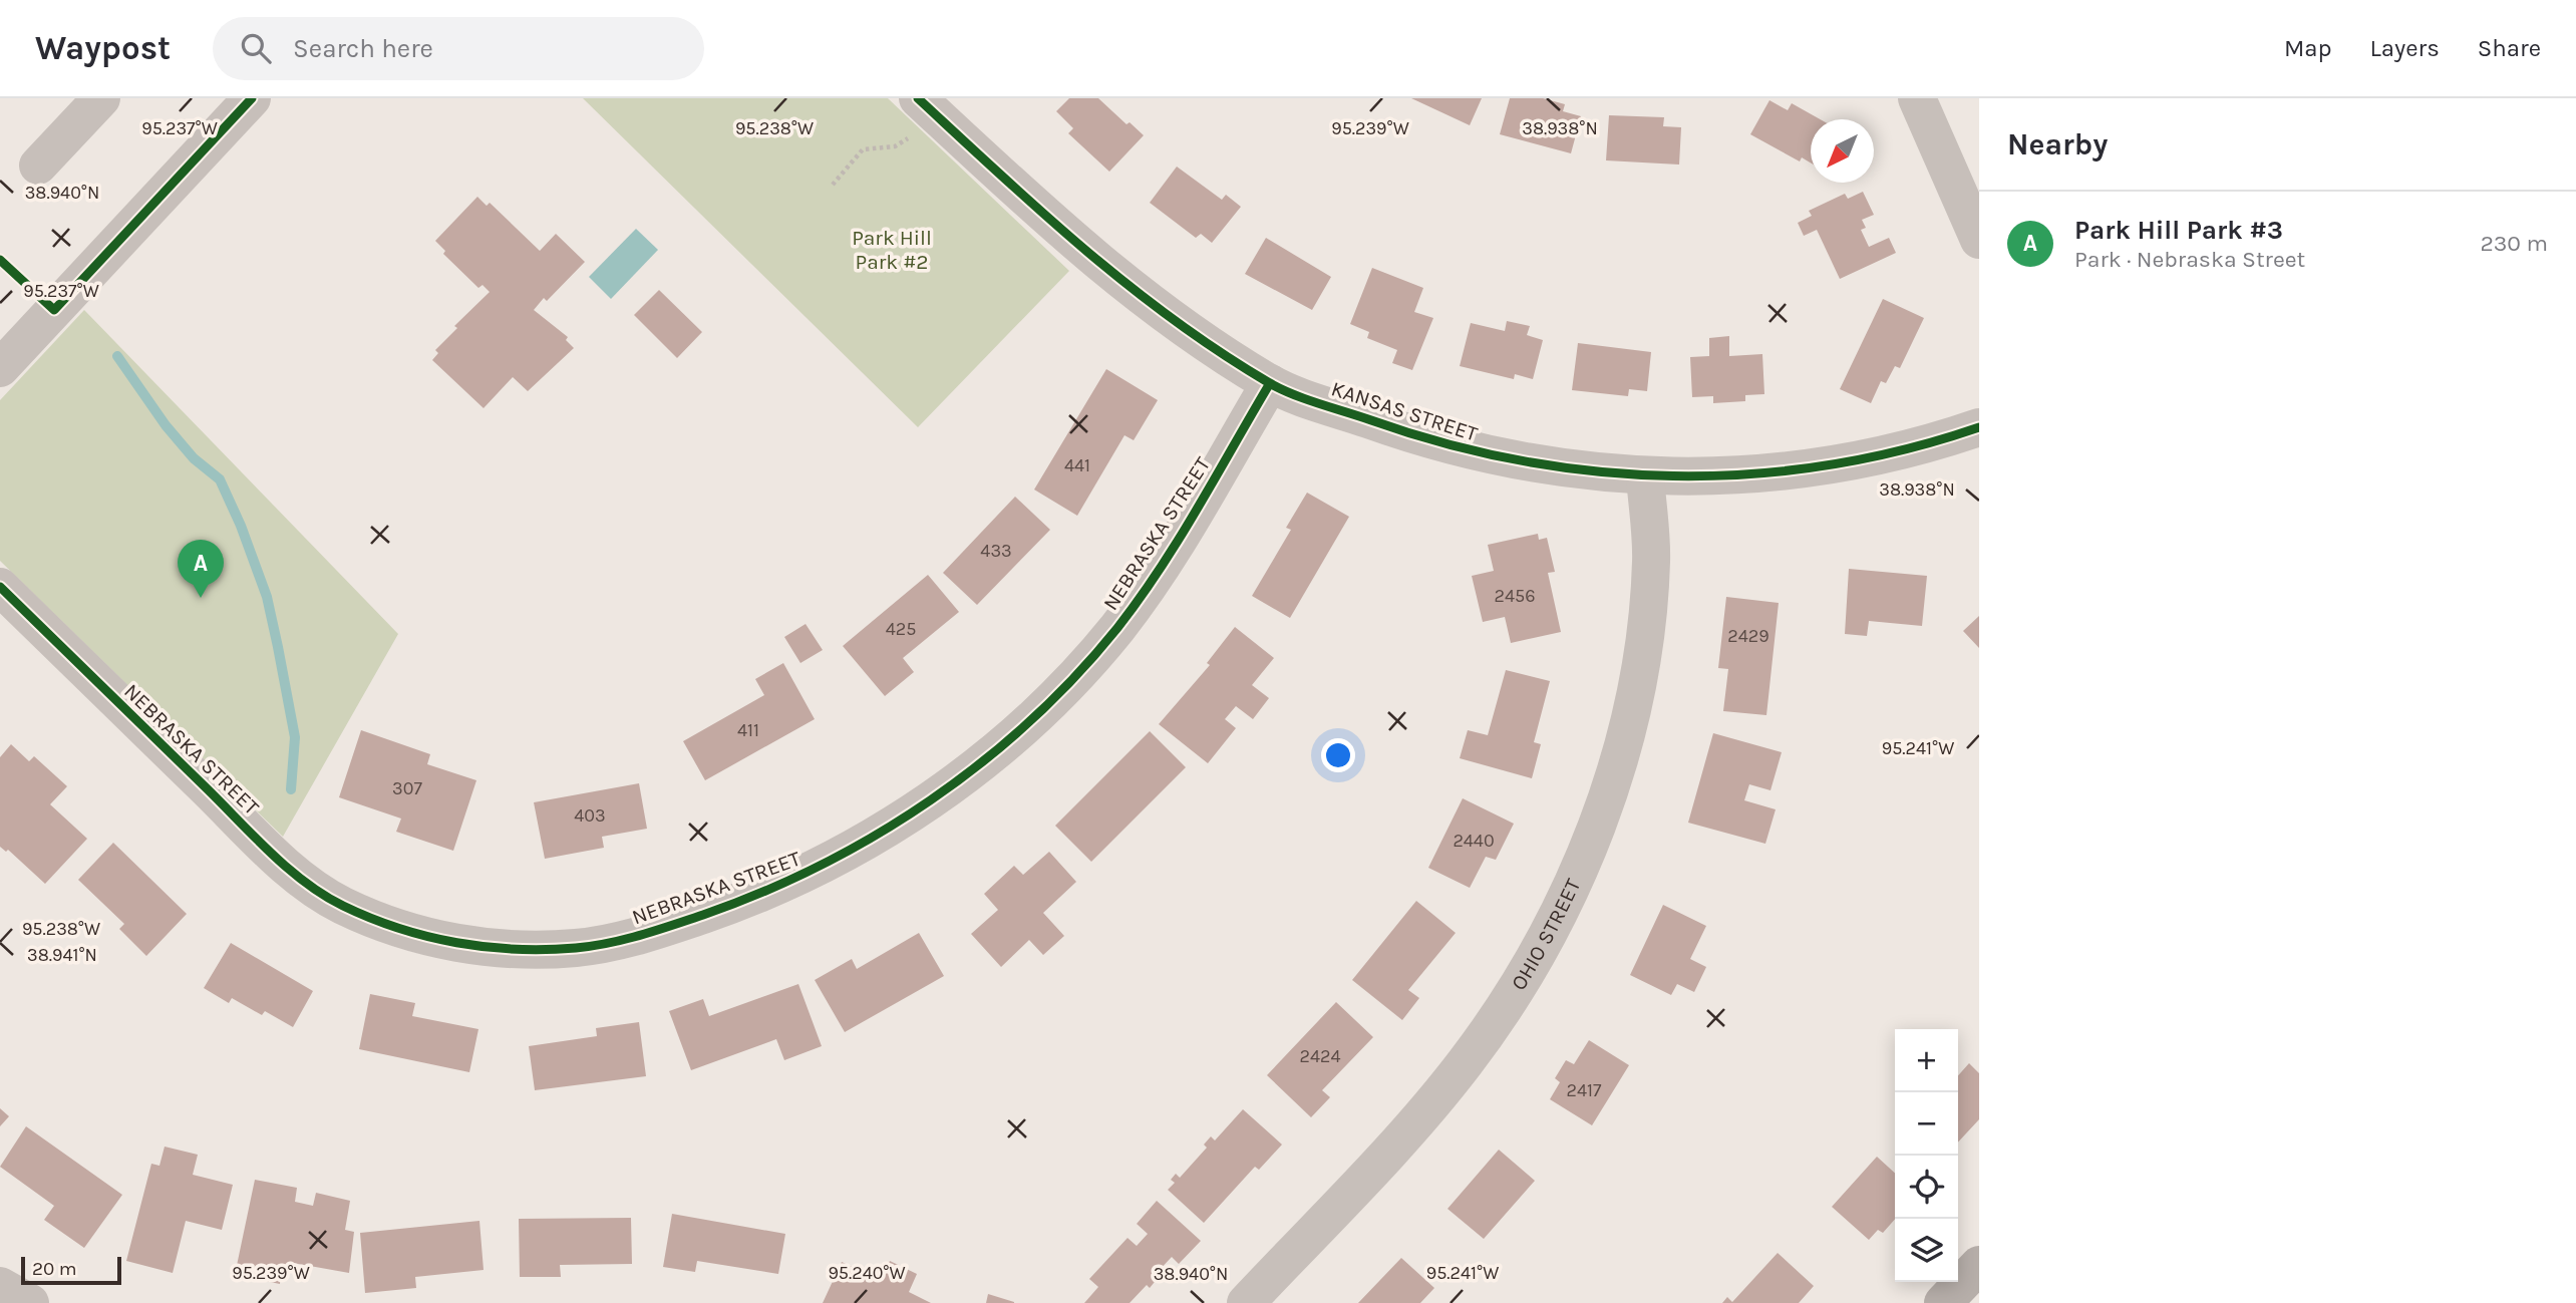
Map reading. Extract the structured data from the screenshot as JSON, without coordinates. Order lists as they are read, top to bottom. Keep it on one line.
{"streets":{"street":["KANSAS STREET","NEBRASKA STREET","OHIO STREET"]},"crossings":[["KANSAS STREET","NEBRASKA STREET"],["KANSAS STREET","OHIO STREET"]],"parks":["Park Hill Park #2"],"house_numbers":["441","433","2456","425","2429","411","307","403","2440","2424","2417"],"scale_bar":"20 m","north":"bottom left","page":{"header":"Waypost","search":"Search here","nav":["Map","Layers","Share"],"heading":"Nearby","list":[{"mark":"A","name":"Park Hill Park #3","note":"Park · Nebraska Street","value":"230 m"}],"pins":"A","map_buttons":["+","−"],"scale":"20 m"},"coordinates":["38.938°N","95.237°W","95.238°W","95.239°W","38.940°N","95.241°W","38.941°N","95.240°W"]}
